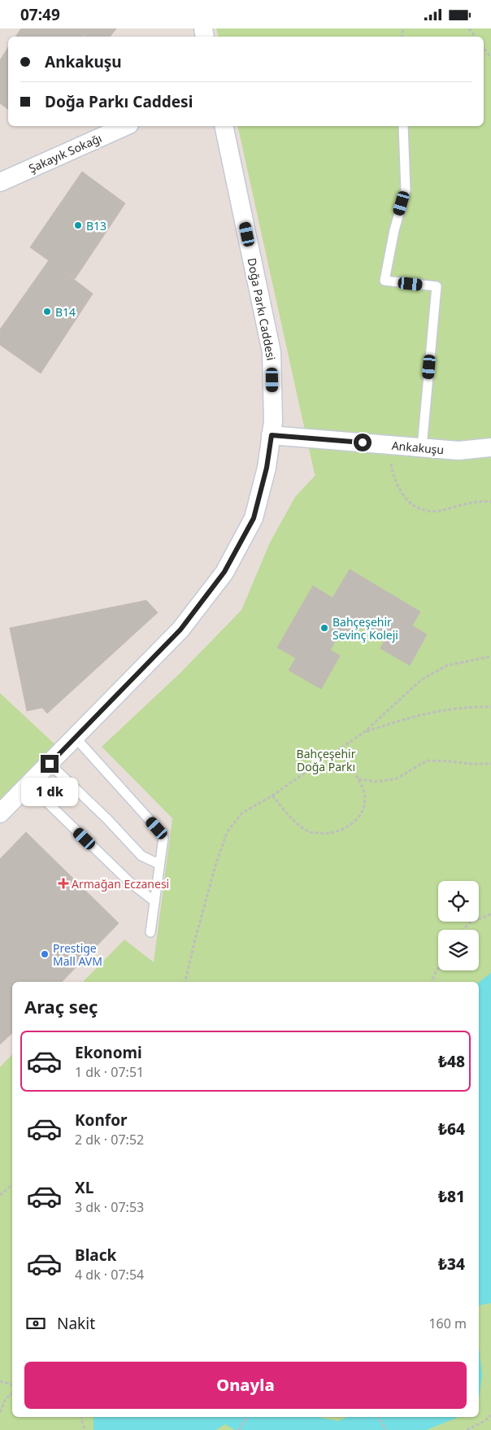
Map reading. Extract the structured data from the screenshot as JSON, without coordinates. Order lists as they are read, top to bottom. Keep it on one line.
{"streets":{"street":["Şakayık Sokağı","Doğa Parkı Caddesi","Ankakuşu"]},"crossings":[["Doğa Parkı Caddesi","Ankakuşu"]],"parks":["Bahçeşehir Doğa Parkı"],"places":{"other":["B13","B14","Bahçeşehir Sevinç Koleji","Prestige Mall AVM"],"health":["Armağan Eczanesi"]},"page":{"status":"07:49","banner":["Ankakuşu","Doğa Parkı Caddesi"],"bubble":"1 dk","heading":"Araç seç","list":[{"name":"Ekonomi","note":"1 dk · 07:51","value":"₺48"},{"name":"Konfor","note":"2 dk · 07:52","value":"₺64"},{"name":"XL","note":"3 dk · 07:53","value":"₺81"},{"name":"Black","note":"4 dk · 07:54","value":"₺34"}],"pay":["Nakit","160 m"],"buttons":"Onayla"}}
